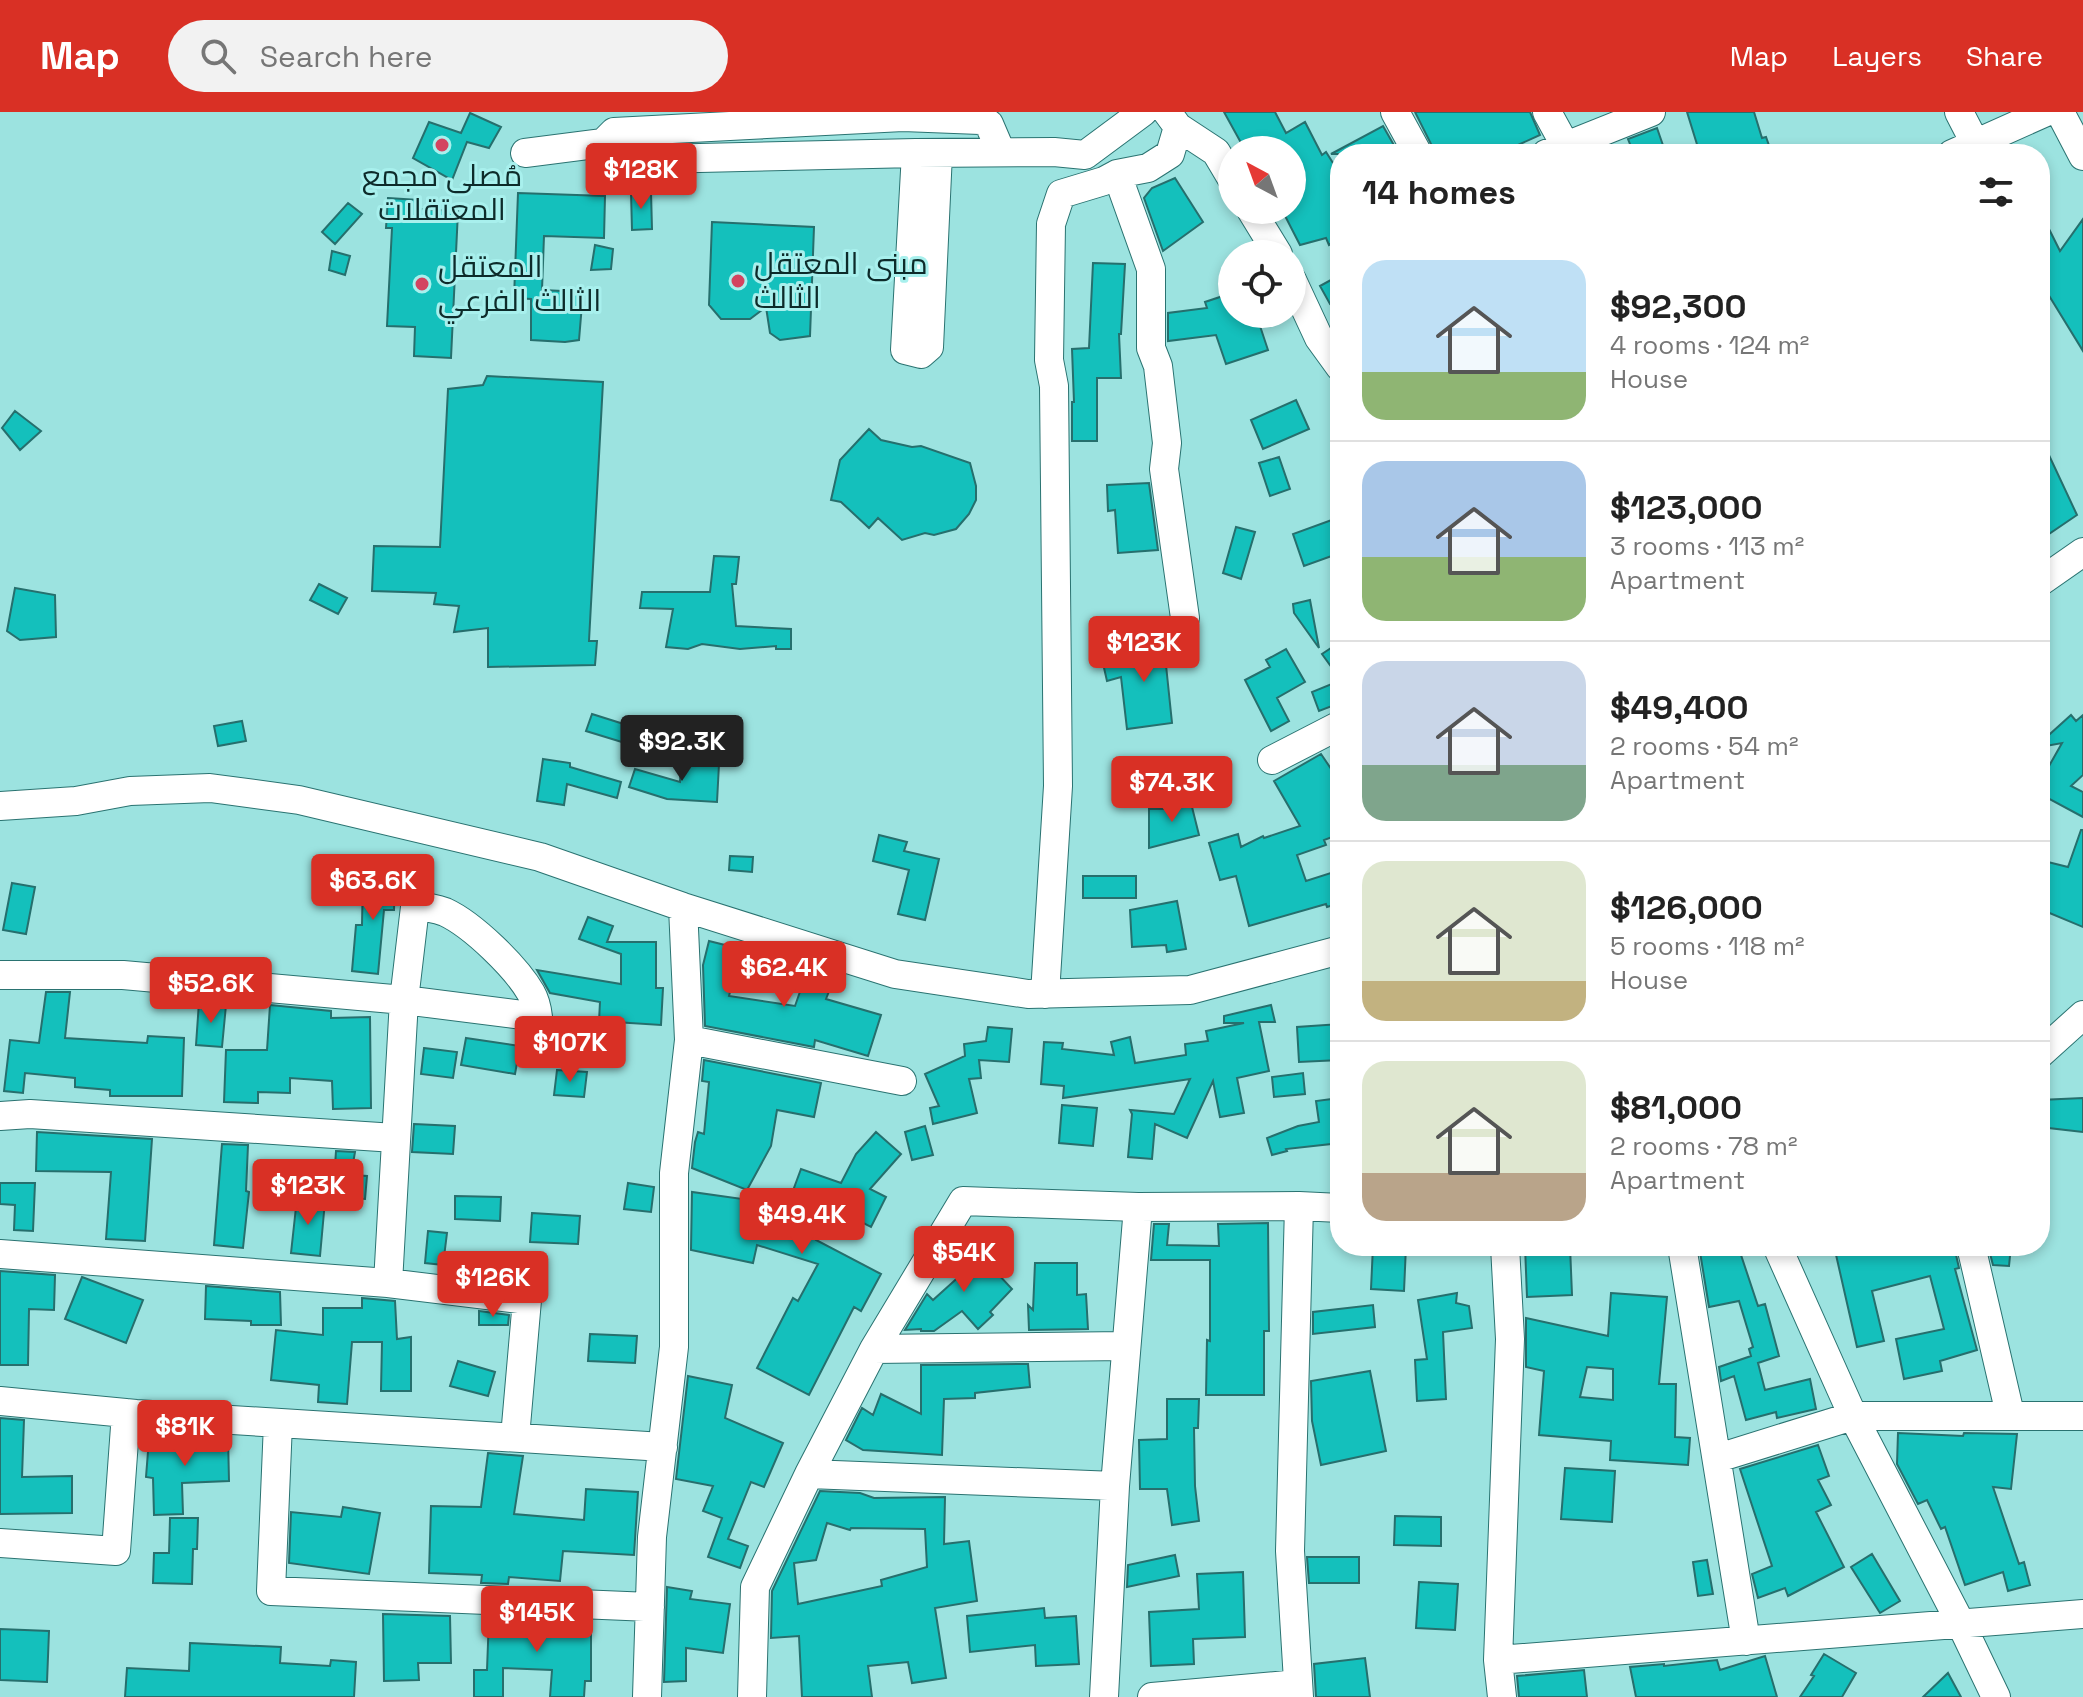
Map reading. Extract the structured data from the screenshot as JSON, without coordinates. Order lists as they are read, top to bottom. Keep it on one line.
{"places":["مُصلى مجمع المعتقلات","مبنى المعتقل الثالث","المعتقل الثالث الفرعي"],"north":"top left","page":{"header":"Map","search":"Search here","nav":["Map","Layers","Share"],"price":["$128K","$123K","$92.3K","$74.3K","$63.6K","$62.4K","$52.6K","$107K","$123K","$49.4K","$54K","$126K","$81K","$145K"],"heading":"14 homes","list":[{"name":"$92,300","note":"4 rooms · 124 m² · House"},{"name":"$123,000","note":"3 rooms · 113 m² · Apartment"},{"name":"$49,400","note":"2 rooms · 54 m² · Apartment"},{"name":"$126,000","note":"5 rooms · 118 m² · House"},{"name":"$81,000","note":"2 rooms · 78 m² · Apartment"}]}}
